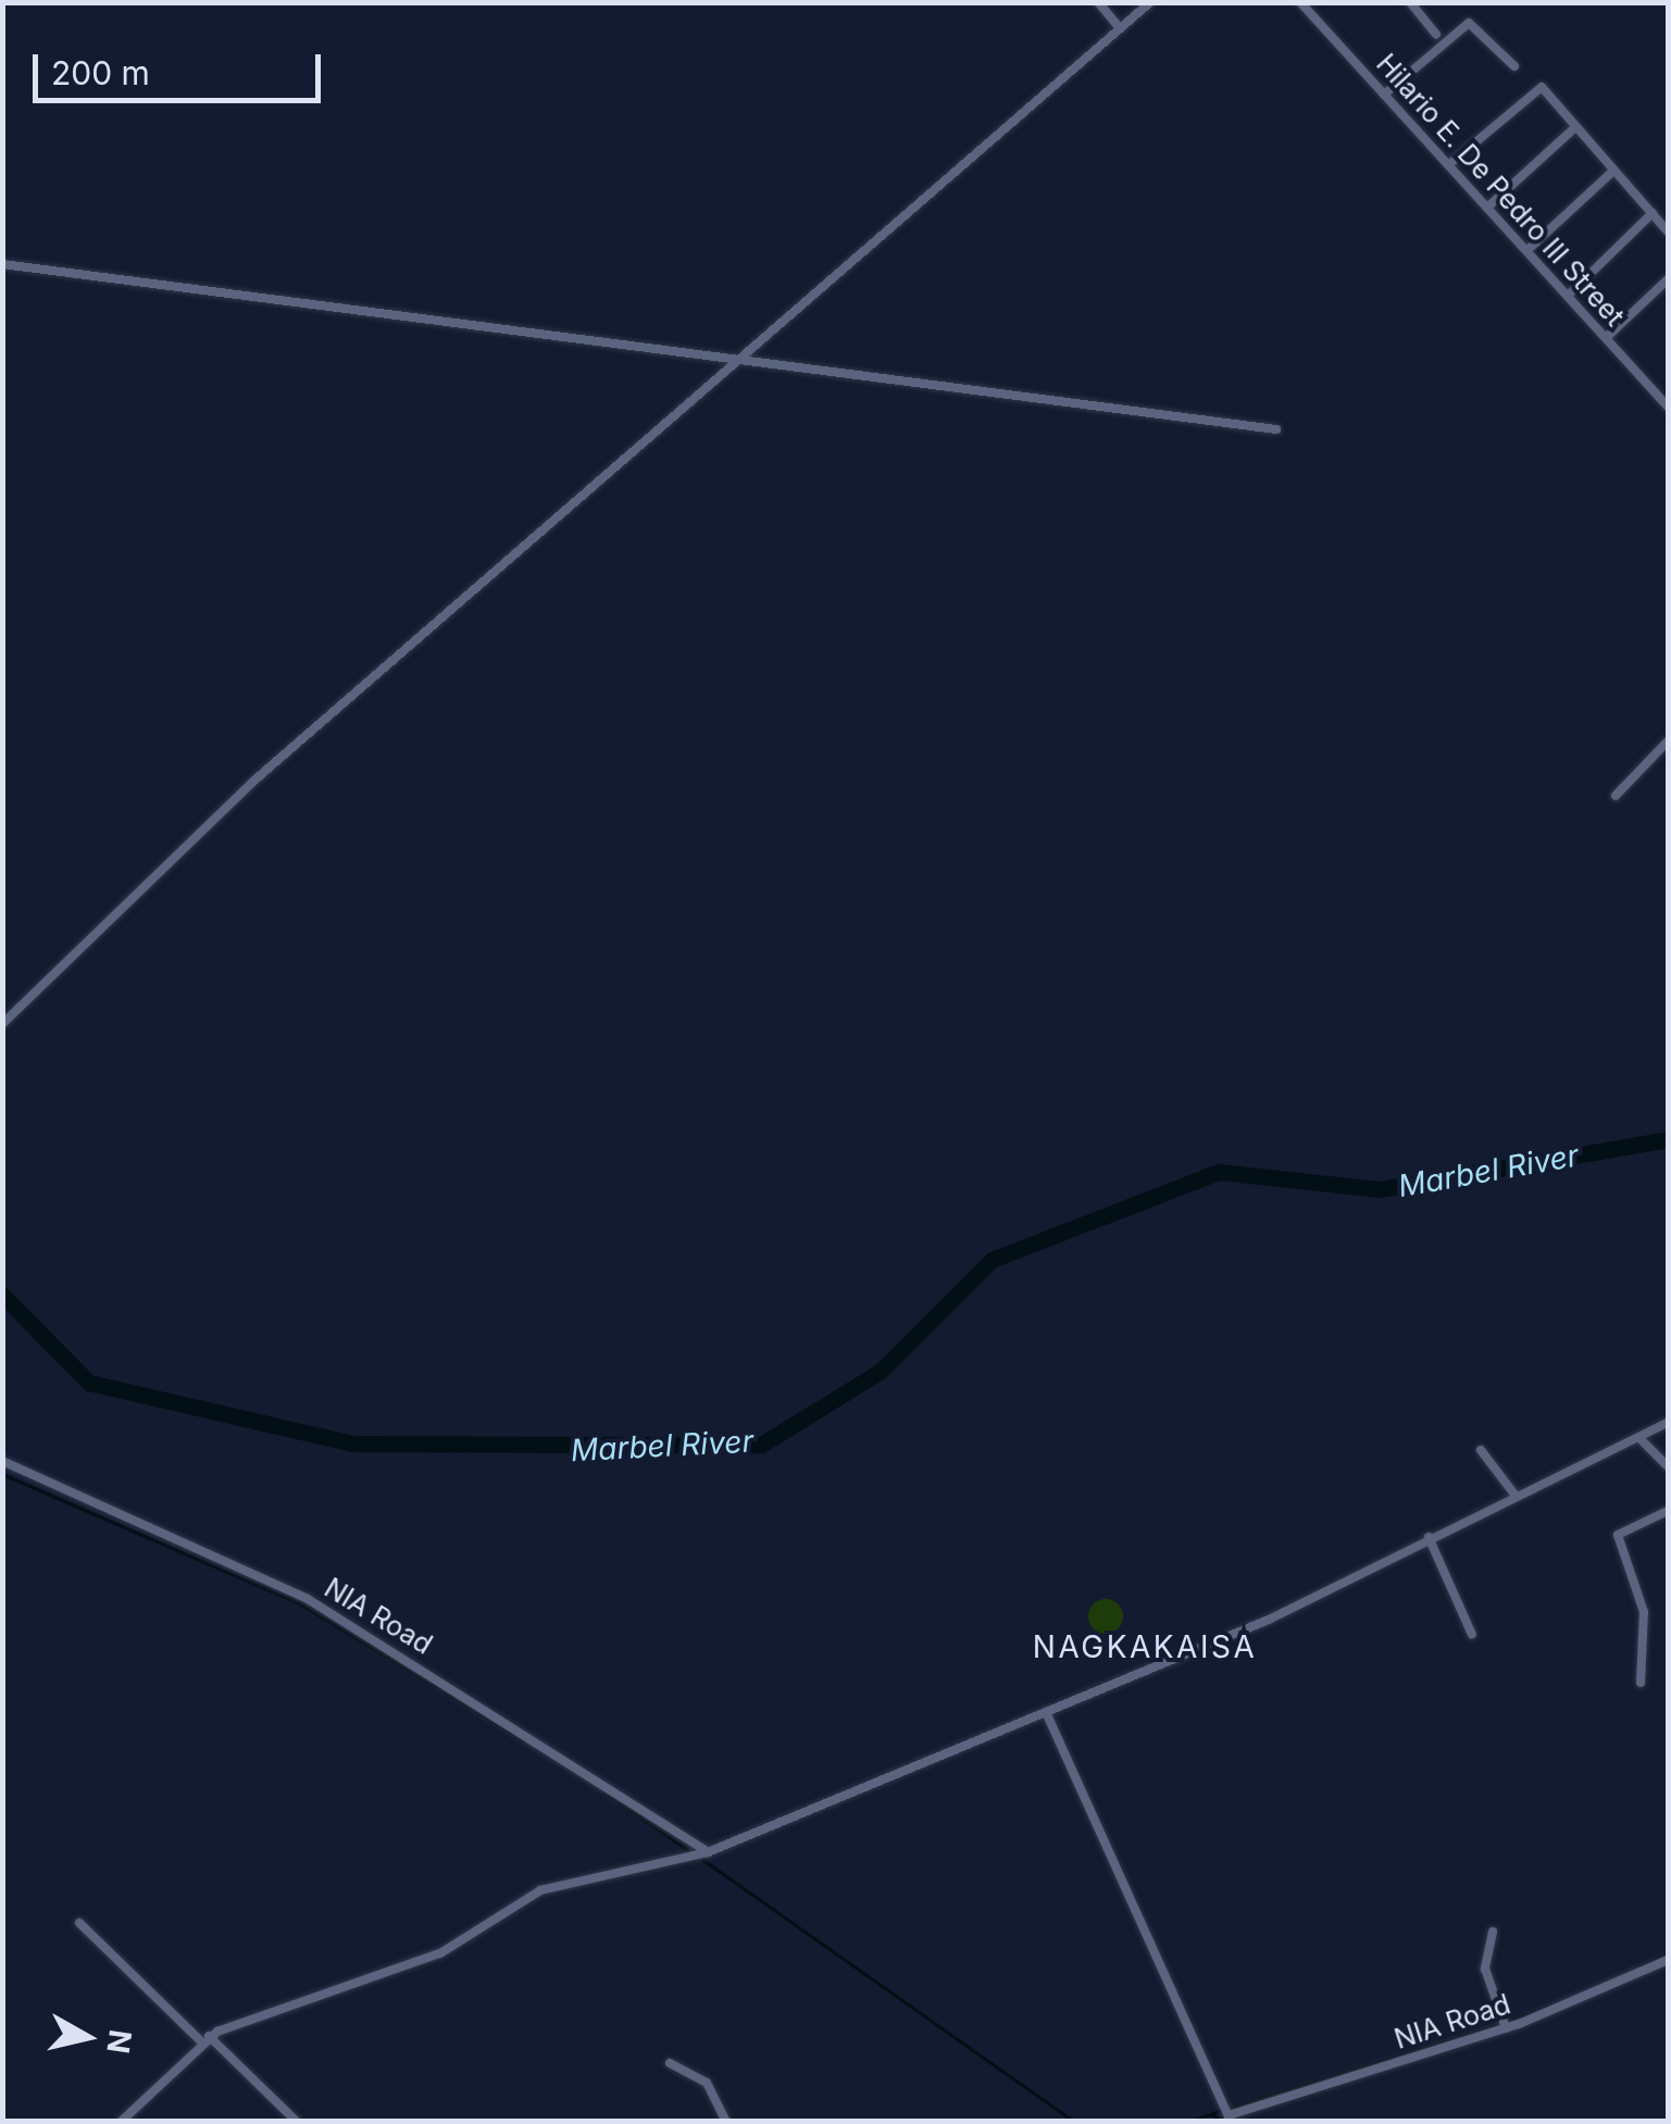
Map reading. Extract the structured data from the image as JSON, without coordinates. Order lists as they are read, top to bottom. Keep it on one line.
{"streets":{"street":["Hilario E. De Pedro III Street","NIA Road"]},"districts":["NAGKAKAISA"],"water":["Marbel River"],"scale_bar":"200 m","north":"right"}
